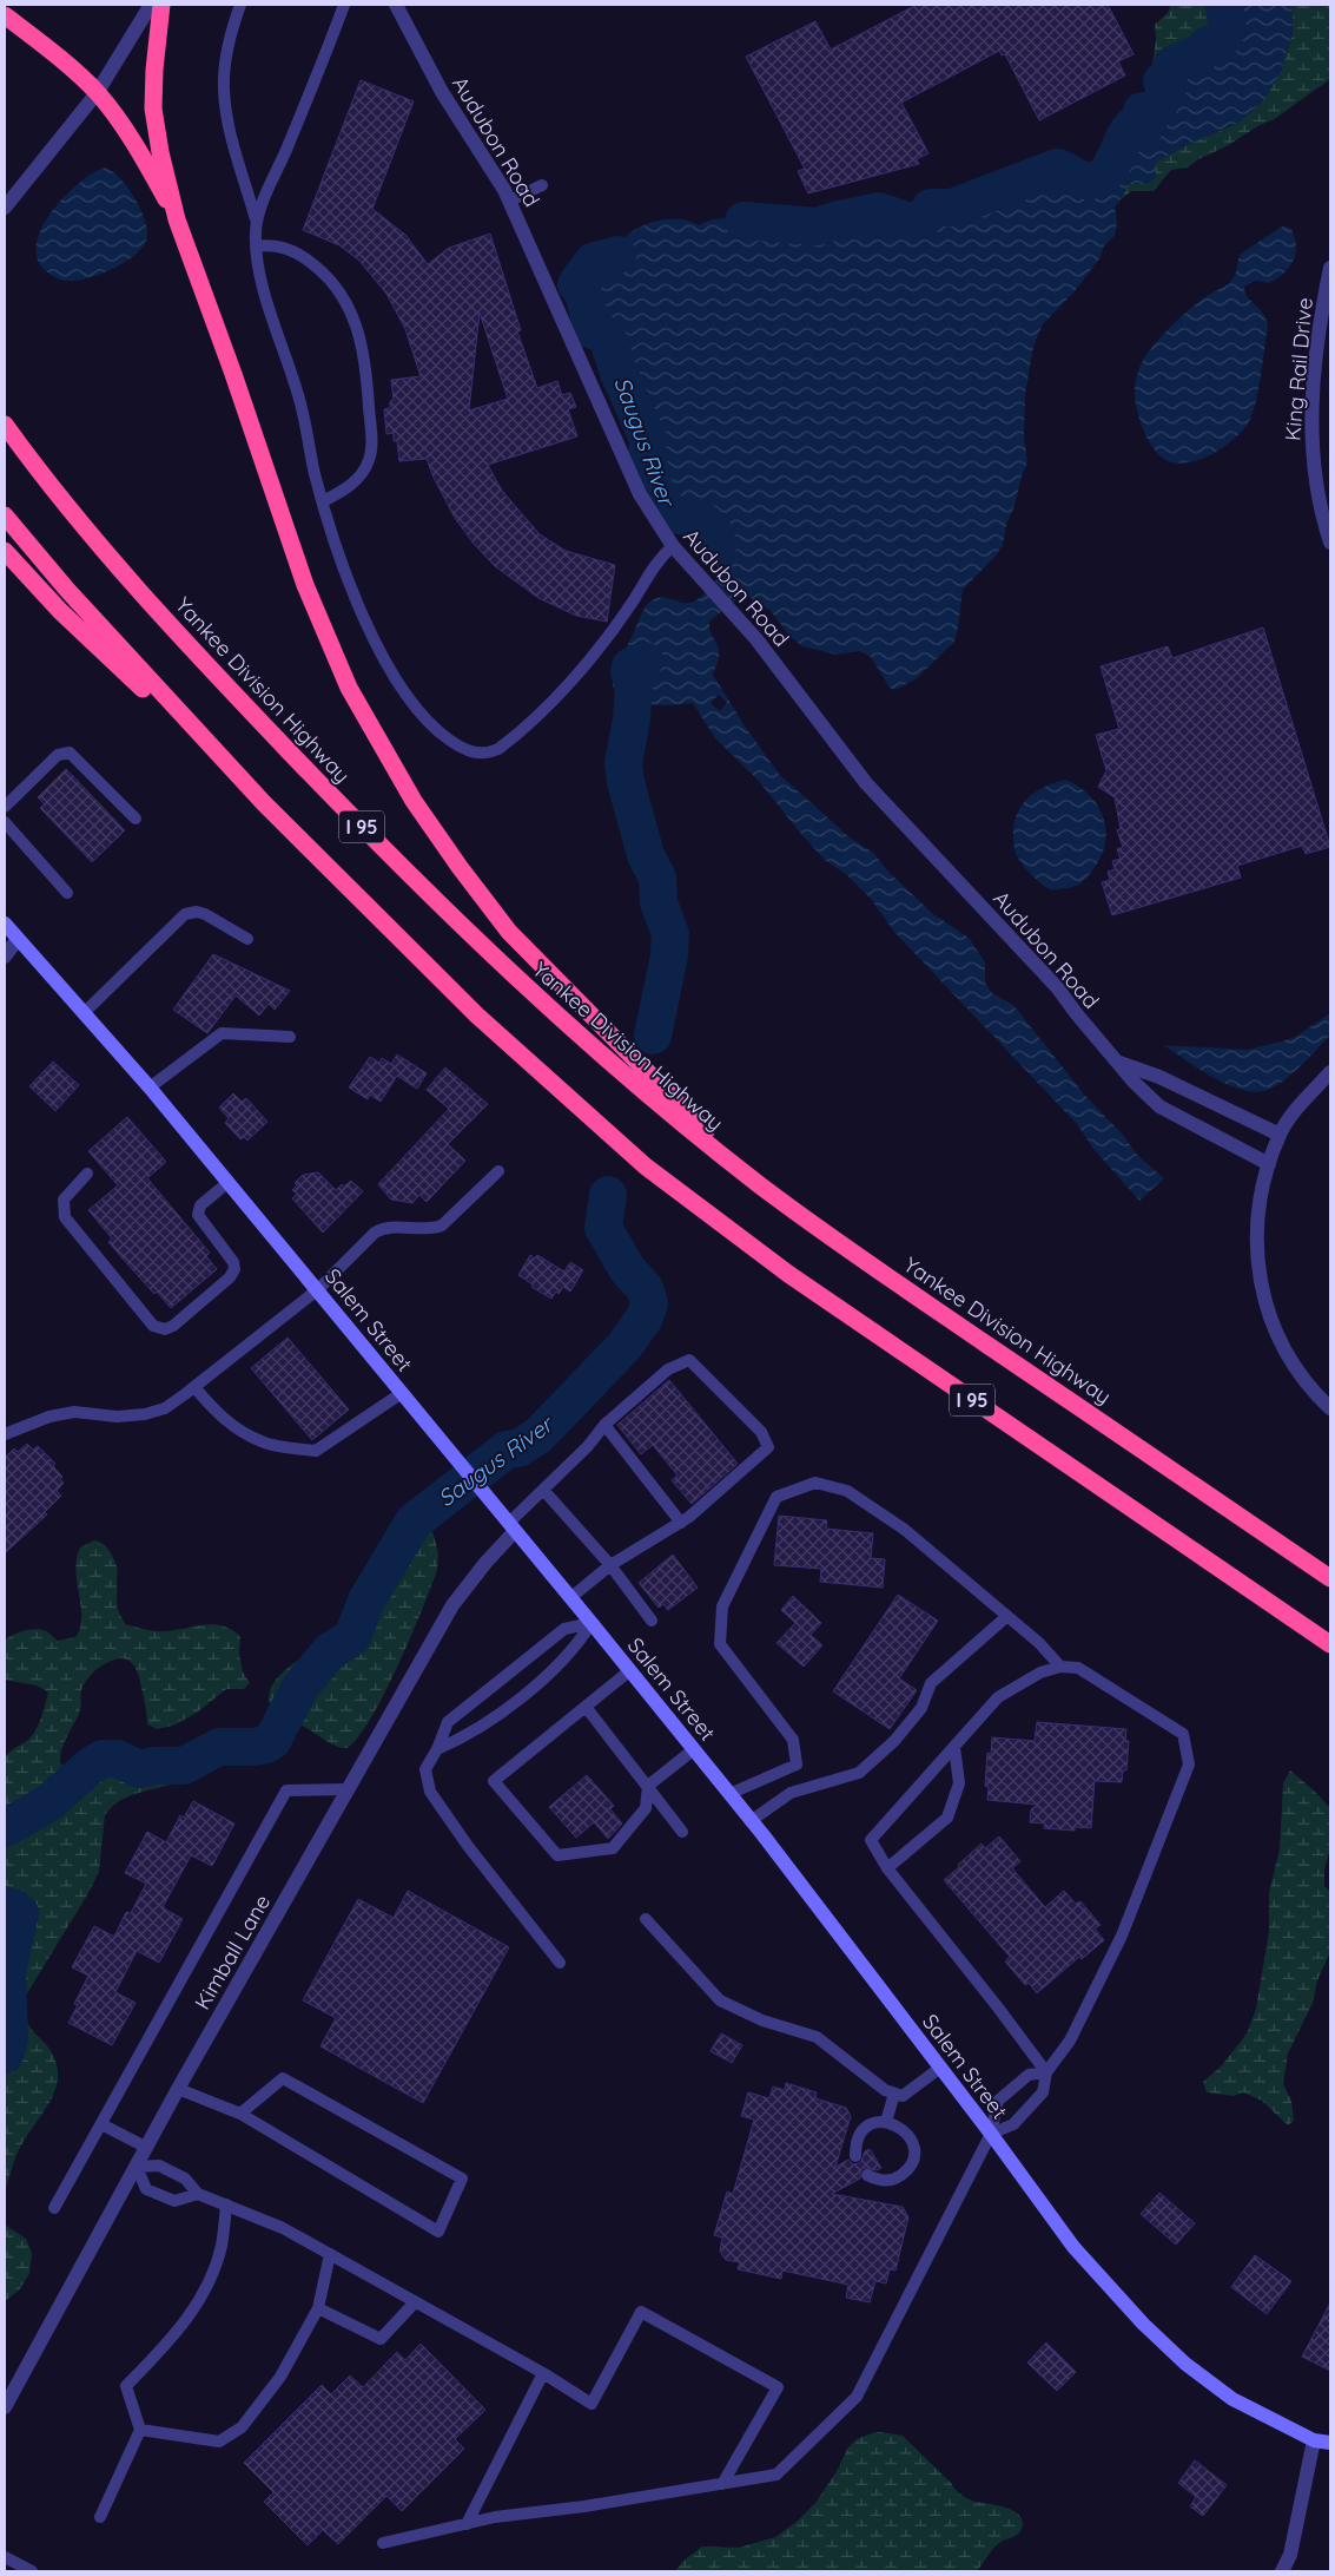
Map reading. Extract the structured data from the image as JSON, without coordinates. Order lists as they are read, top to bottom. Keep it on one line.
{"streets":{"highway":["Yankee Division Highway","I 95"],"main road":["Salem Street"],"street":["Audubon Road","King Rail Drive","Kimball Lane"]},"crossings":[["Salem Street","Kimball Lane"]],"water":["Saugus River"]}
